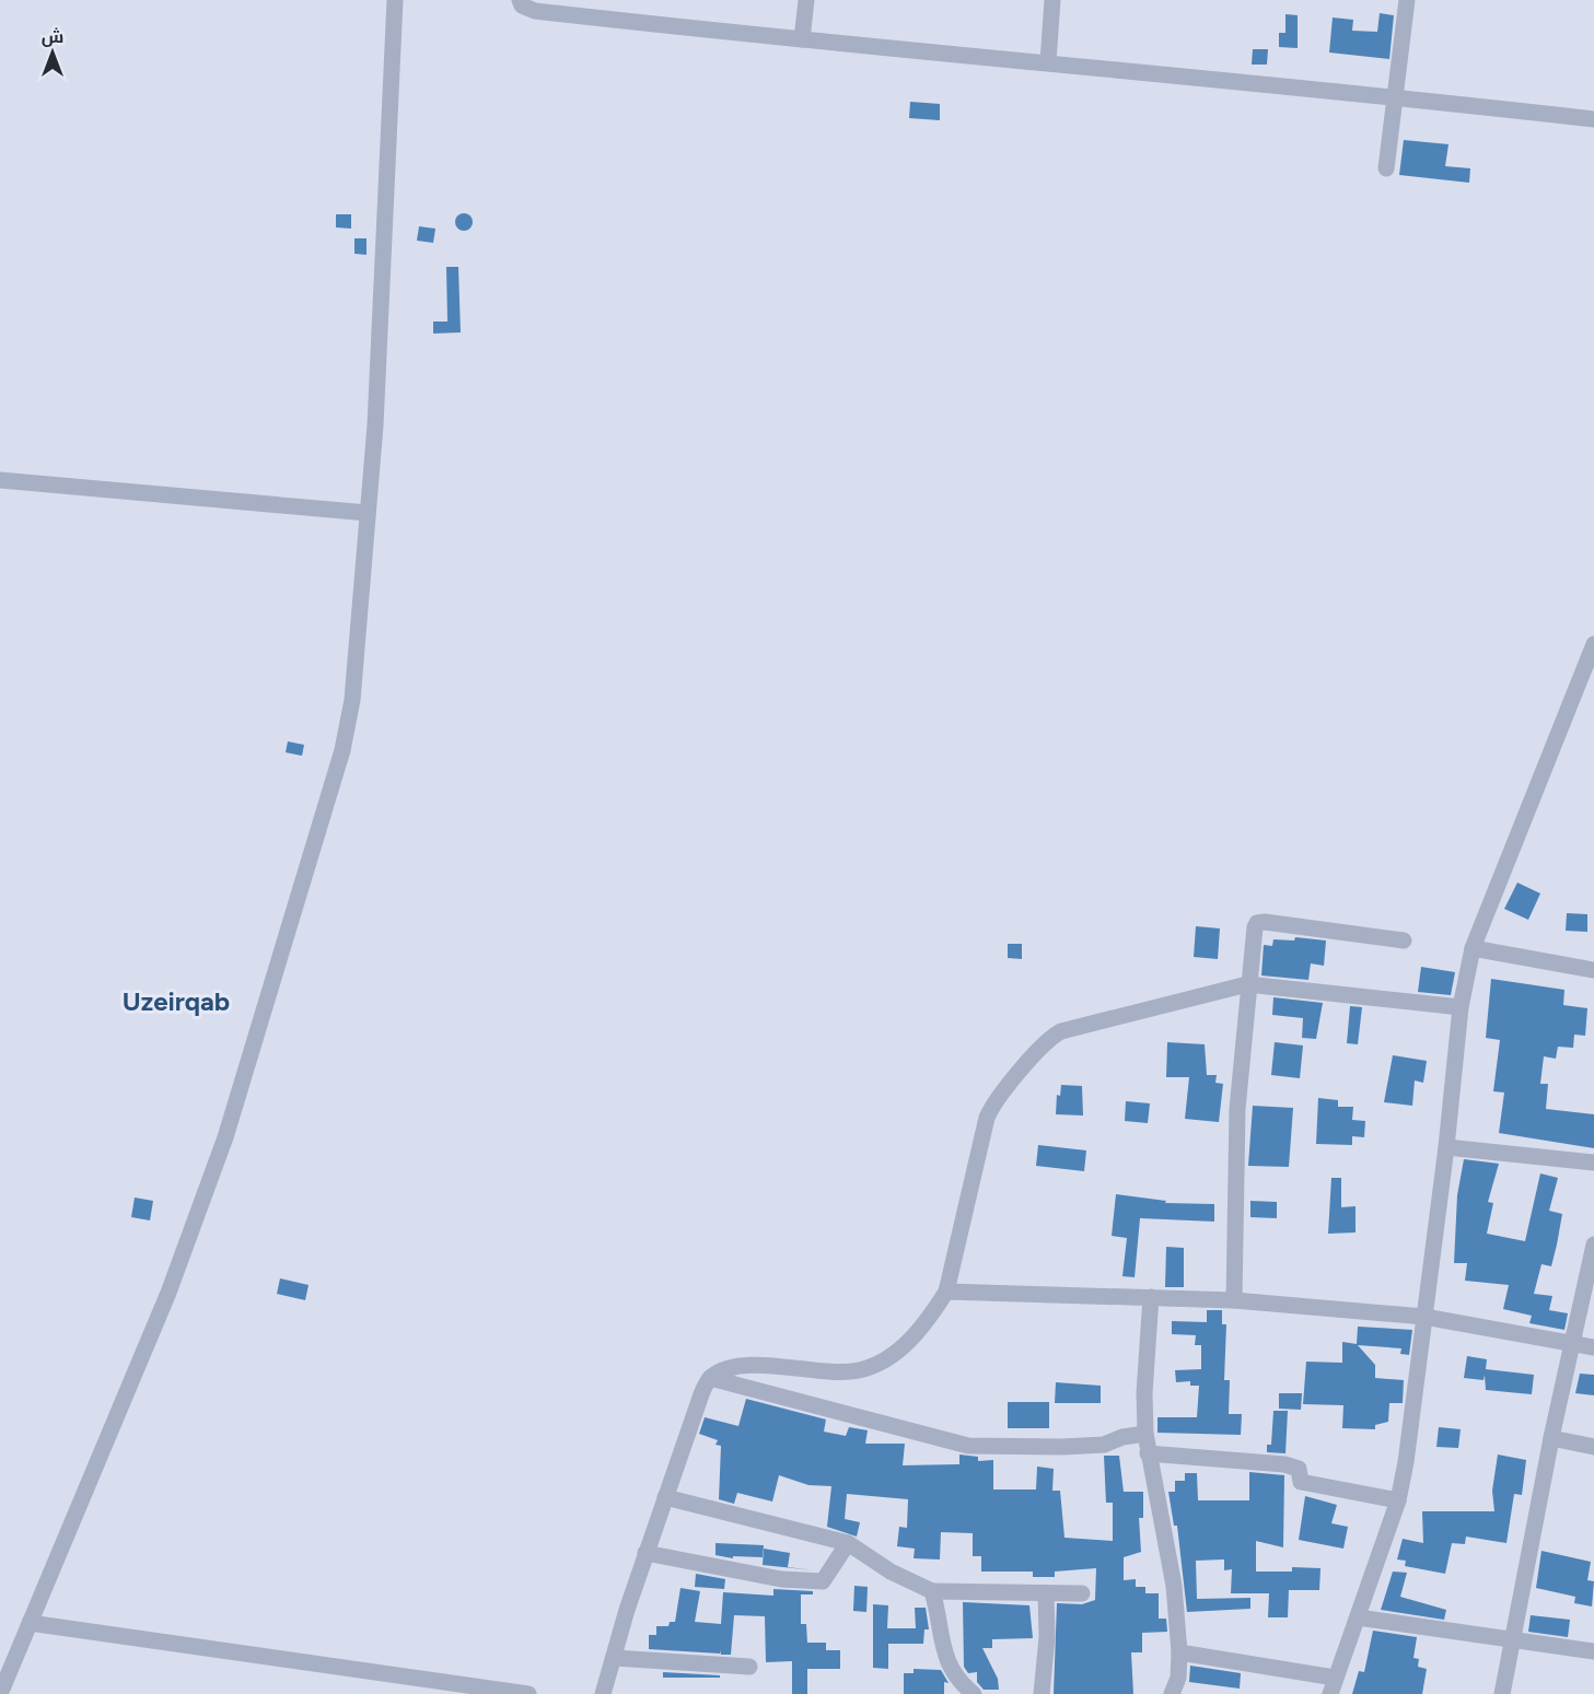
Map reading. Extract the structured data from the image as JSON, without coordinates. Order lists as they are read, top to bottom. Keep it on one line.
{"districts":["Uzeirqab"],"north":"top"}
